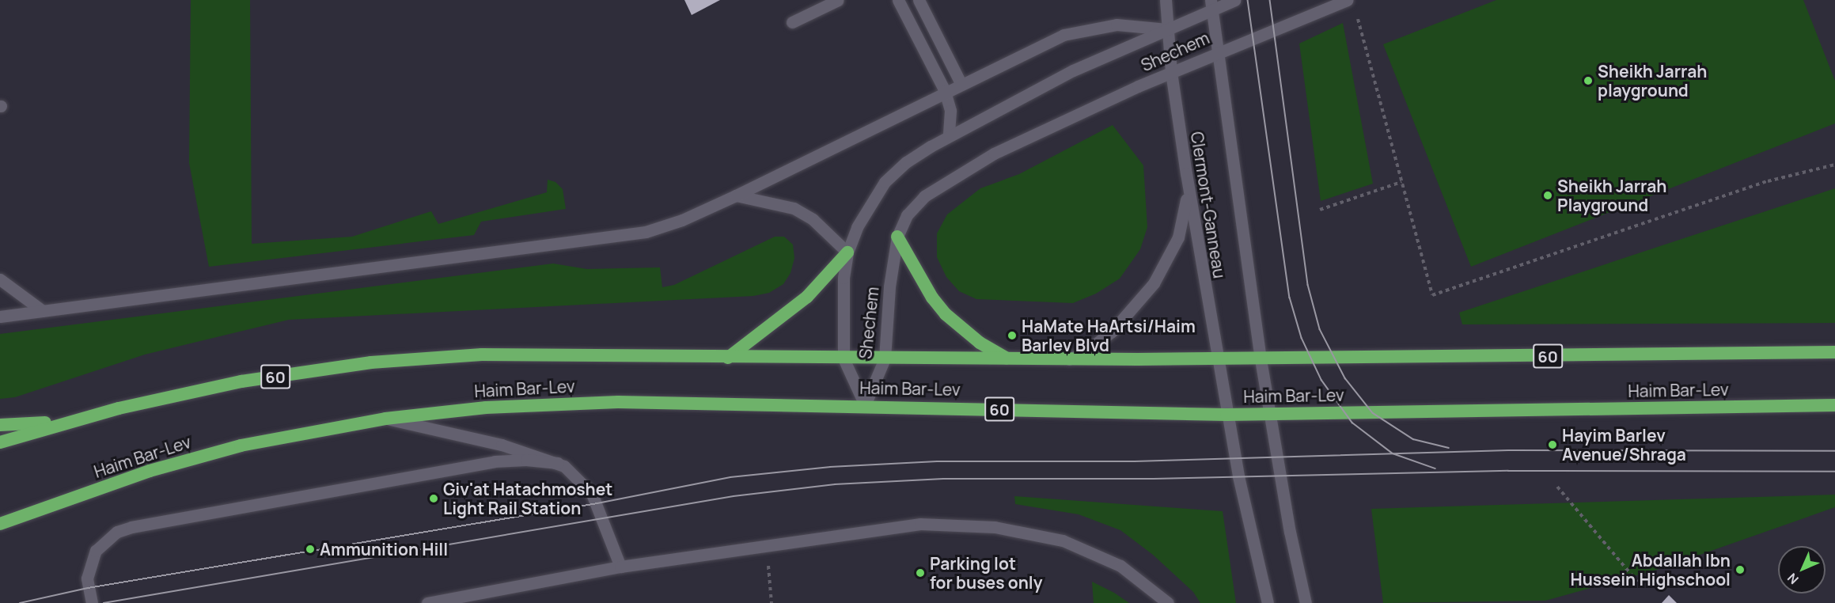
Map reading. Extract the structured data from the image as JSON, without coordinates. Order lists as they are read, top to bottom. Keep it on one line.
{"streets":{"highway":["60","Haim Bar-Lev"],"street":["Shechem","Clermont-Ganneau"]},"crossings":[["Shechem","Clermont-Ganneau"],["Shechem","Haim Bar-Lev"],["Clermont-Ganneau","Haim Bar-Lev"]],"places":["Sheikh Jarrah playground","Sheikh Jarrah Playground","HaMate HaArtsi/Haim Barlev Blvd","Hayim Barlev Avenue/Shraga","Giv'at Hatachmoshet Light Rail Station","Ammunition Hill","Abdallah Ibn Hussein Highschool","Parking lot for buses only"],"north":"bottom left"}
